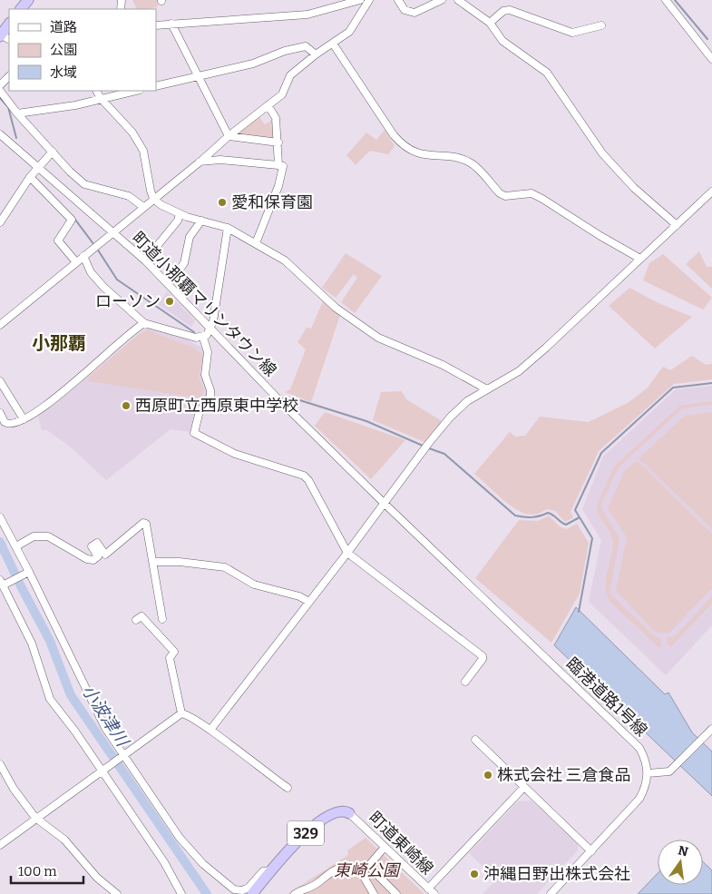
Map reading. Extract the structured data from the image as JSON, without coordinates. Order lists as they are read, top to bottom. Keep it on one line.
{"streets":{"highway":["329"],"street":["町道小那覇マリンタウン線","臨港道路1号線","町道東崎線"]},"crossings":[["町道小那覇マリンタウン線","臨港道路1号線"],["329","町道東崎線"]],"districts":["小那覇"],"water":["小波津川"],"parks":["東崎公園"],"places":["愛和保育園","ローソン","西原町立西原東中学校","株式会社 三倉食品","沖縄日野出株式会社"],"legend":["道路","公園","水域"],"scale_bar":"100 m","north":"top"}
